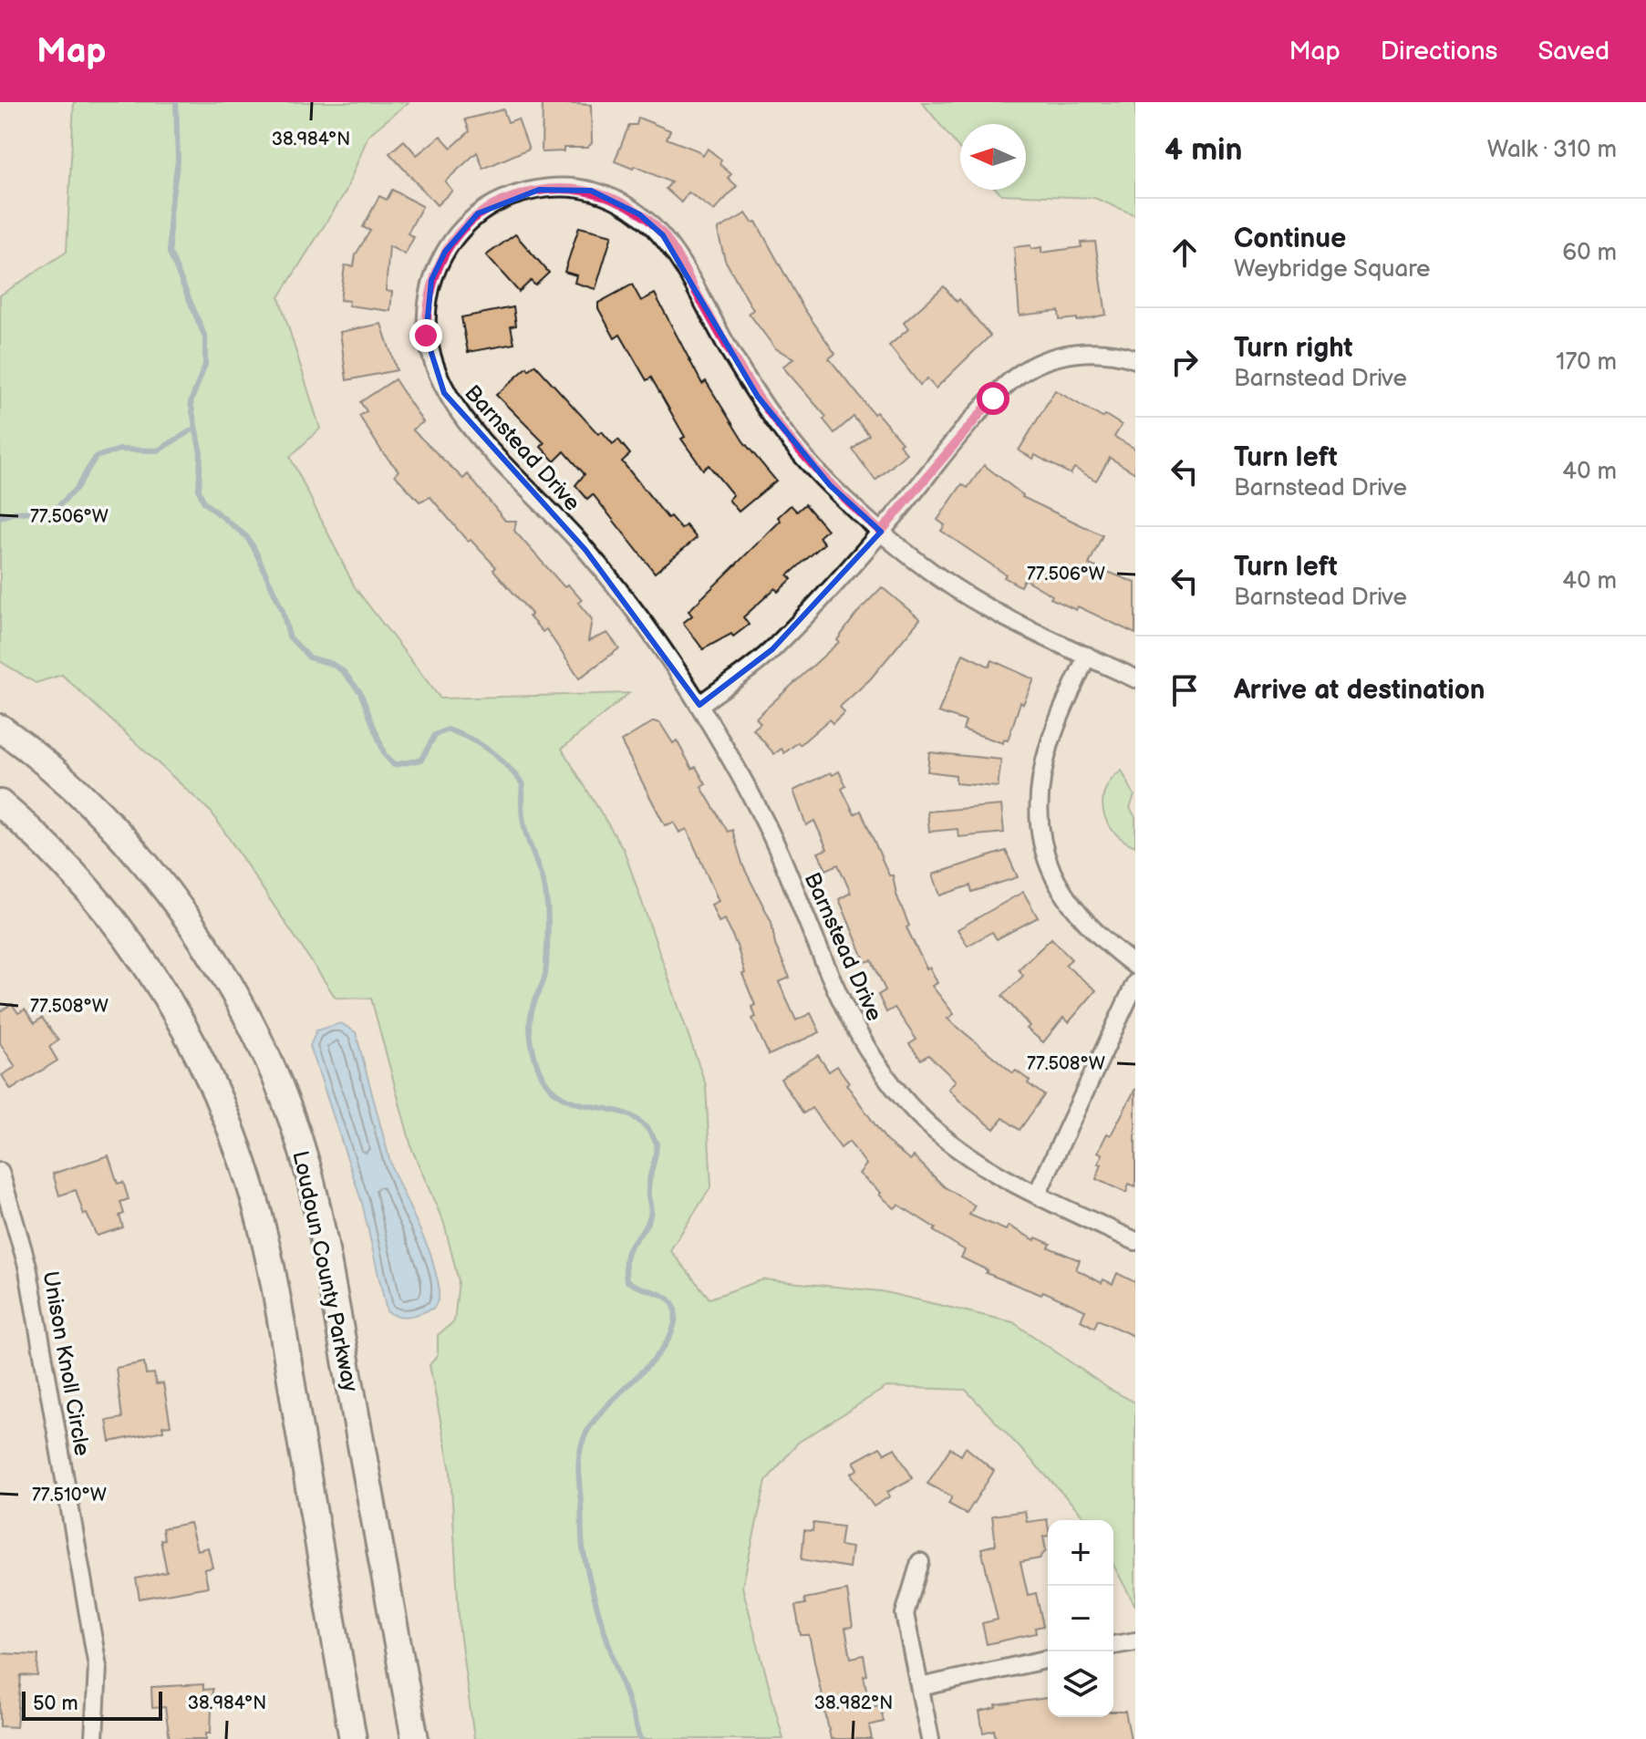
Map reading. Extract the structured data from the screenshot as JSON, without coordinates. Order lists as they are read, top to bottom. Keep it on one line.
{"streets":{"main road":["Loudoun County Parkway"],"street":["Barnstead Drive","Unison Knoll Circle"]},"scale_bar":"50 m","north":"left","page":{"header":"Map","nav":["Map","Directions","Saved"],"heading":["4 min","Walk · 310 m"],"list":[["Continue","Weybridge Square","60 m"],["Turn right","Barnstead Drive","170 m"],["Turn left","Barnstead Drive","40 m"],["Turn left","Barnstead Drive","40 m"],"Arrive at destination"],"map_buttons":["+","−"],"scale":"50 m"},"coordinates":["38.984°N","77.506°W","77.508°W","77.510°W","38.982°N"]}
